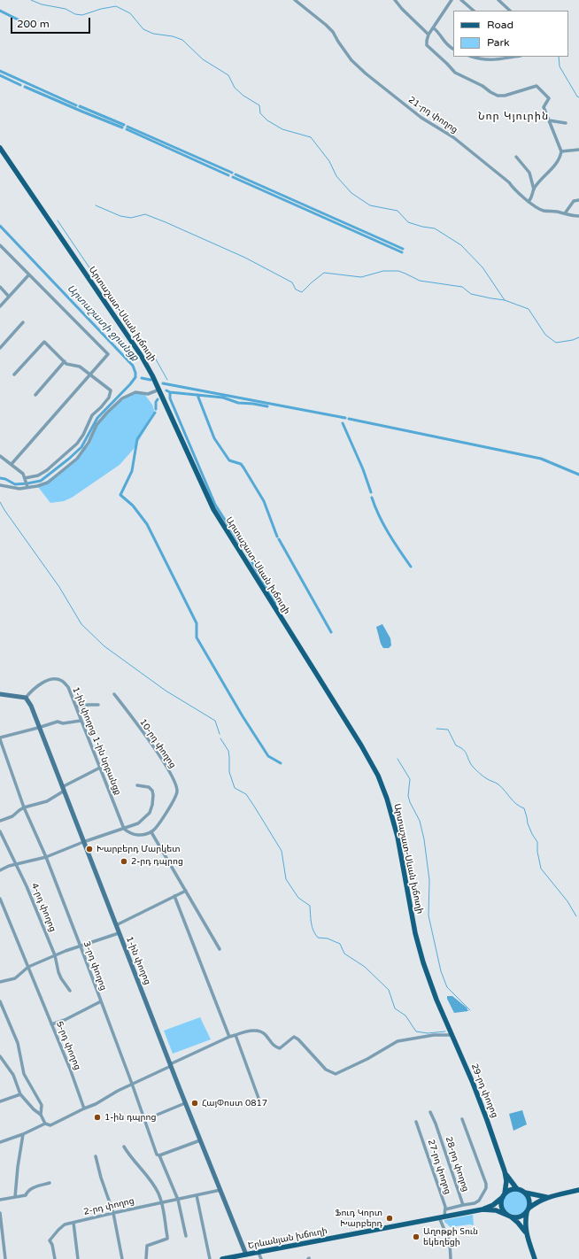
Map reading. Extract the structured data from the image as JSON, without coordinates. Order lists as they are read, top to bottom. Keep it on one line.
{"streets":{"main road":["Արտաշատ-Սևան խճուղի","1-ին փողոց","29-րդ փողոց","Երևանյան խճուղի"],"street":["21-րդ փողոց","1-ին փողոց 1-ին նրբանցք","10-րդ փողոց","4-րդ փողոց","3-րդ փողոց","5-րդ փողոց","28-րդ փողոց","27-րդ փողոց","2-րդ փողոց"]},"crossings":[["Արտաշատ-Սևան խճուղի","29-րդ փողոց"],["1-ին փողոց 1-ին նրբանցք","1-ին փողոց"],["1-ին փողոց","2-րդ փողոց"],["1-ին փողոց","Երևանյան խճուղի"],["3-րդ փողոց","2-րդ փողոց"],["29-րդ փողոց","Երևանյան խճուղի"],["28-րդ փողոց","27-րդ փողոց"],["27-րդ փողոց","Երևանյան խճուղի"]],"districts":["Նոր Կյուրին"],"water":["Արտաշատի ջրանցք"],"places":["Խարբերդ Մարկետ","2-րդ դպրոց","ՀայՓոստ 0817","1-ին դպրոց","Ֆուդ Կորտ Խարբերդ","Աղոթքի Տուն եկեղեցի"],"legend":["Road","Park"],"scale_bar":"200 m"}
